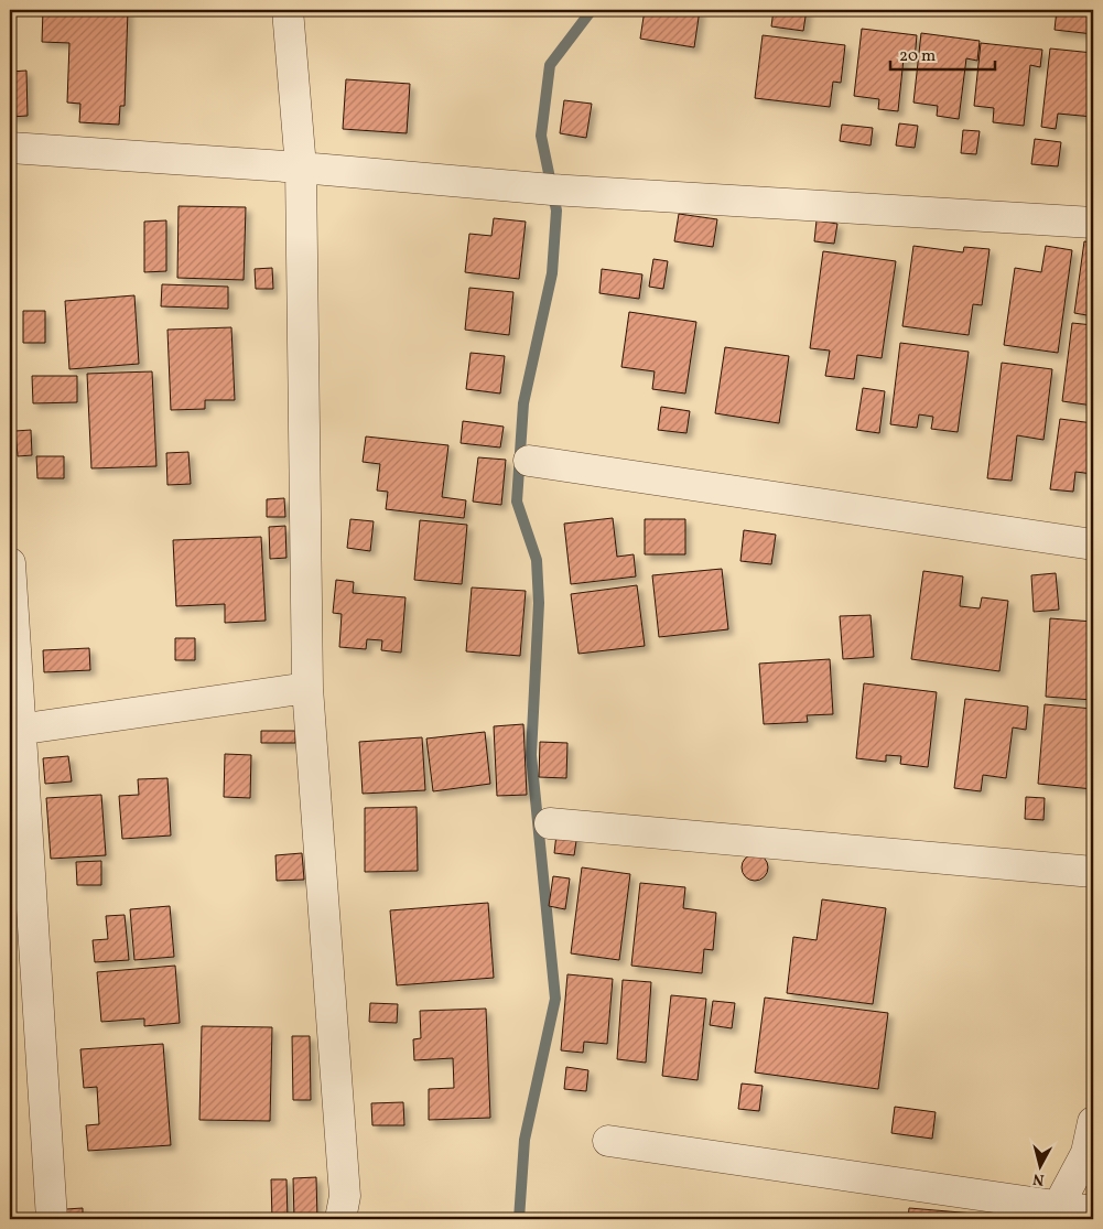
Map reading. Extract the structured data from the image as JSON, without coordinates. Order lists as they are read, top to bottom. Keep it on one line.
{"scale_bar":"20 m","north":"bottom"}
